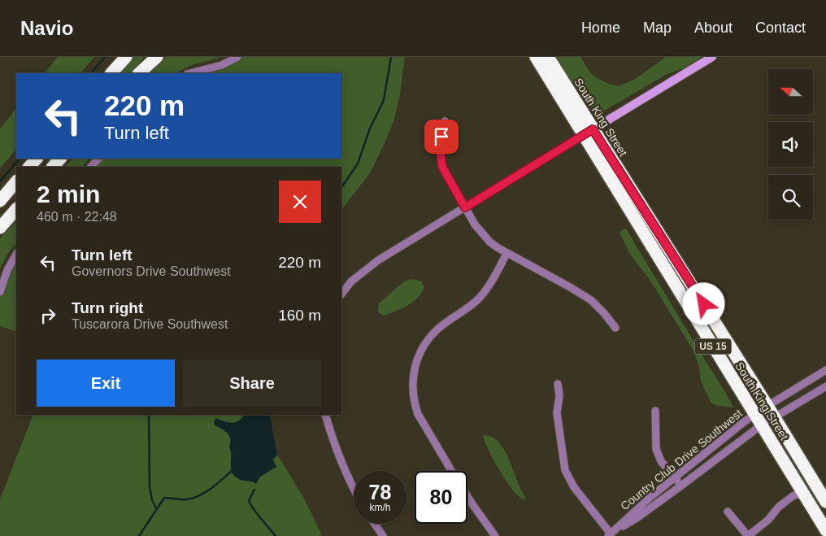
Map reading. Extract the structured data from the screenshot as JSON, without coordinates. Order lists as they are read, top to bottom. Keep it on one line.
{"streets":{"highway":["South King Street","US 15"],"street":["Country Club Drive Southwest"]},"crossings":[["South King Street","Country Club Drive Southwest"]],"north":"left","page":{"header":"Navio","nav":["Home","Map","About","Contact"],"turn":["220 m","Turn left"],"heading":["2 min","460 m · 22:48"],"list":[{"name":"Turn left","note":"Governors Drive Southwest","value":"220 m"},{"name":"Turn right","note":"Tuscarora Drive Southwest","value":"160 m"}],"buttons":["Exit","Share"],"speed":"78 km/h","limit":"80"}}
